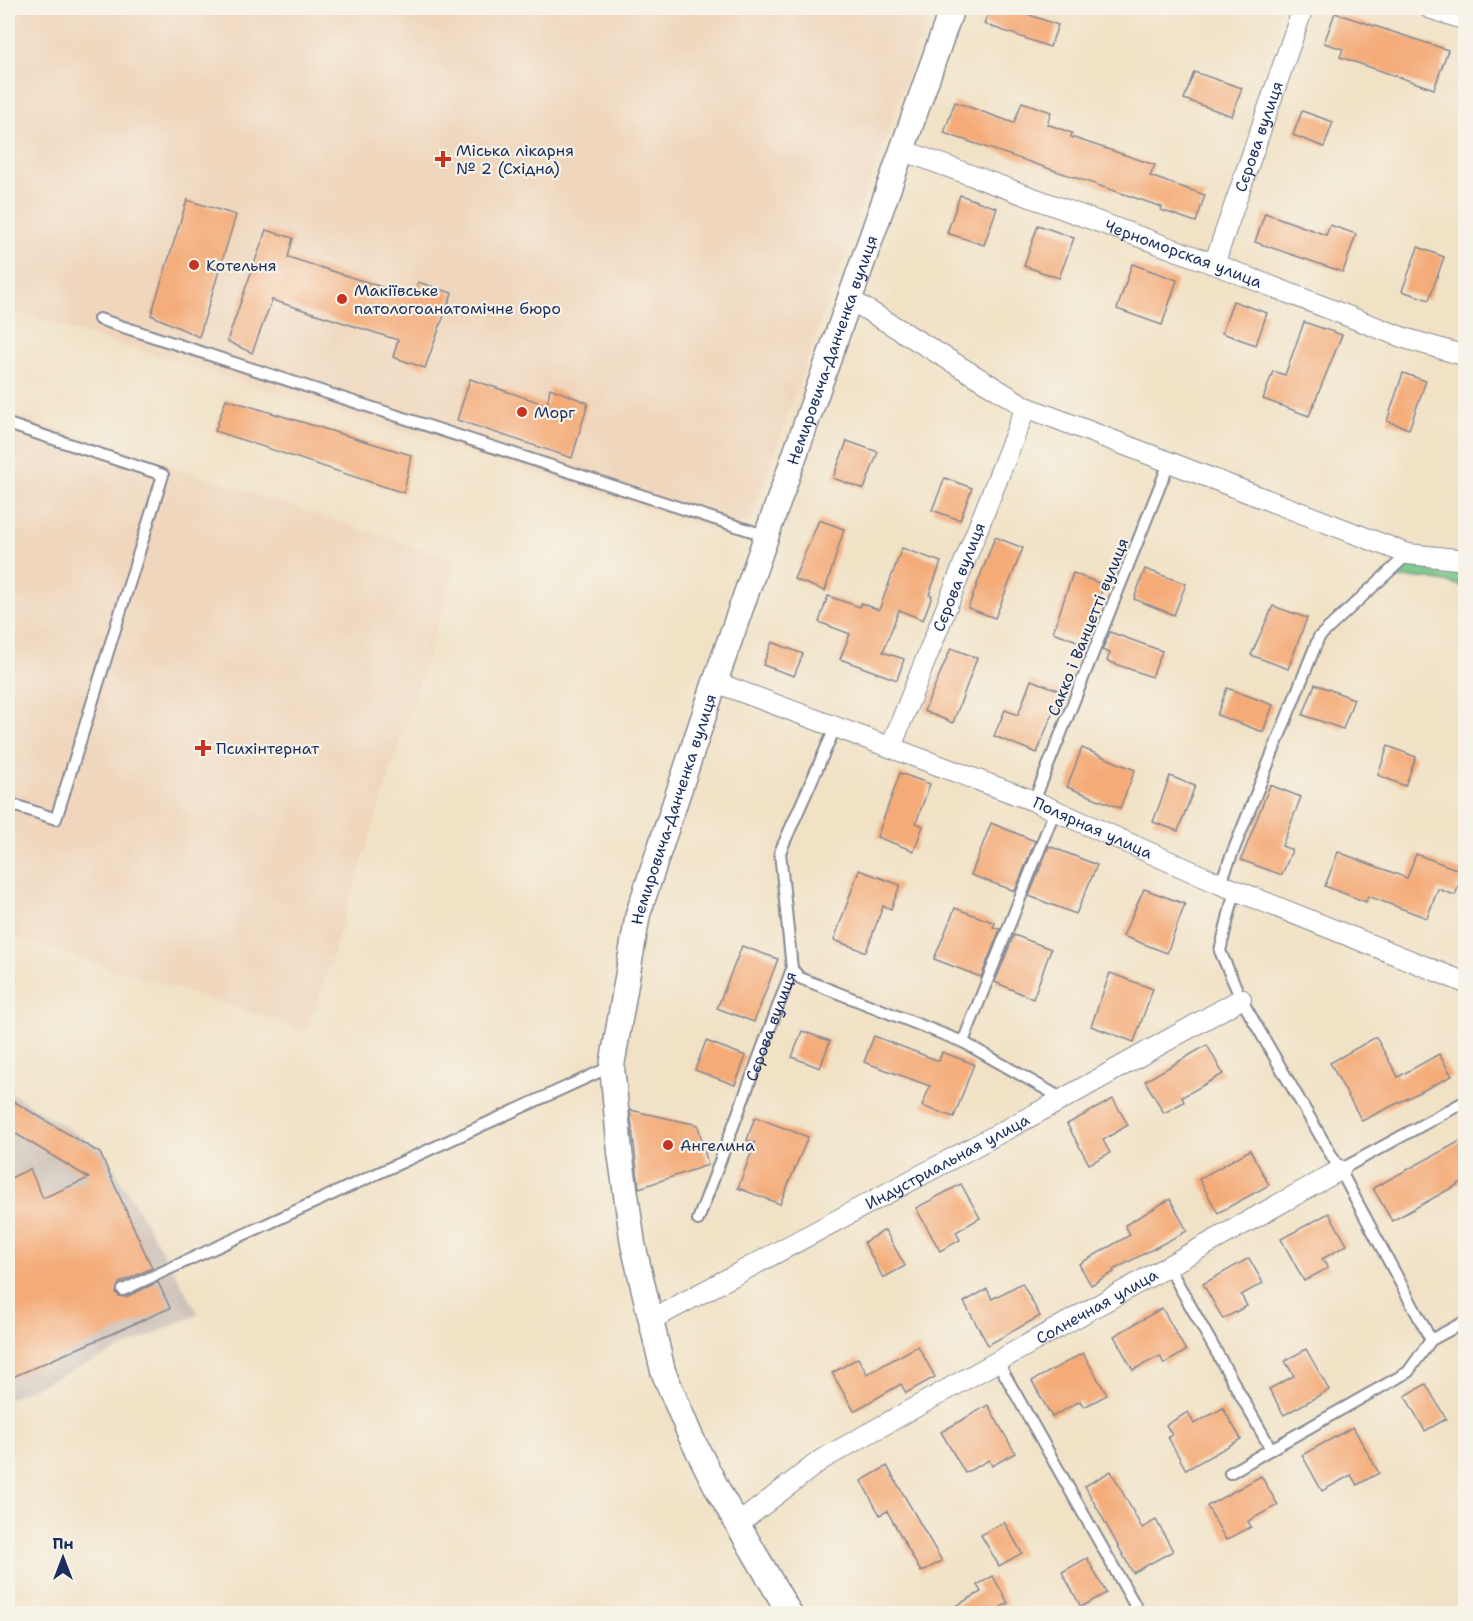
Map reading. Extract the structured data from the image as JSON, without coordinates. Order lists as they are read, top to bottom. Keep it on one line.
{"streets":{"street":["Сєрова вулиця","Черноморская улица","Немировича-Данченка вулиця","Полярная улица","Индустриальная улица","Солнечная улица"],"lane":["Сакко і Ванцетті вулиця"]},"crossings":[["Сєрова вулиця","Черноморская улица"],["Сєрова вулиця","Полярная улица"],["Черноморская улица","Немировича-Данченка вулиця"],["Немировича-Данченка вулиця","Полярная улица"],["Немировича-Данченка вулиця","Индустриальная улица"],["Немировича-Данченка вулиця","Солнечная улица"],["Сакко і Ванцетті вулиця","Полярная улица"]],"places":{"health":["Міська лікарня № 2 (Східна)","Психінтернат"],"other":["Котельня","Макіївське патологоанатомічне бюро","Морг","Ангелина"]},"north":"top"}
